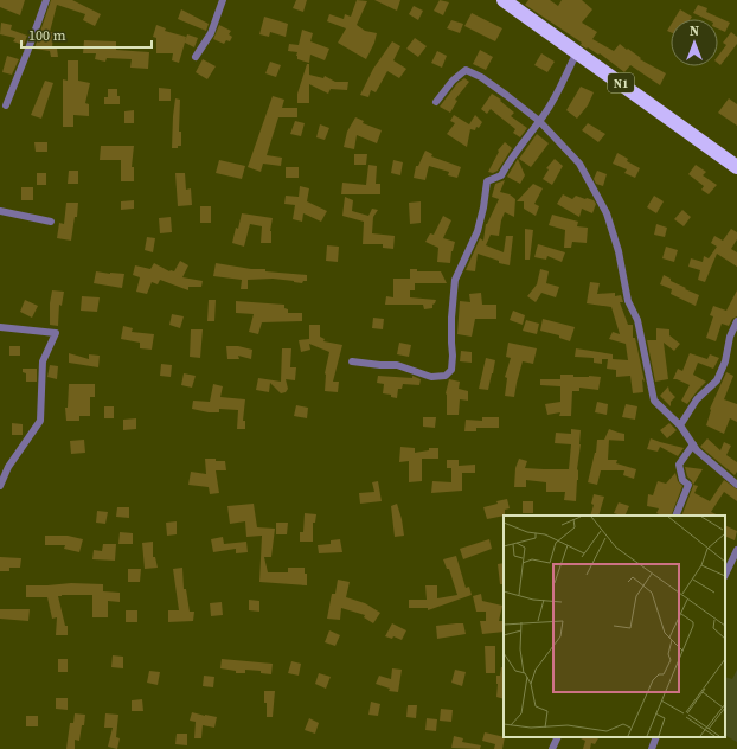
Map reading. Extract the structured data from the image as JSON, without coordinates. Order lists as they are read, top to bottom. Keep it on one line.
{"streets":{"highway":["N1"]},"scale_bar":"100 m","north":"top"}
